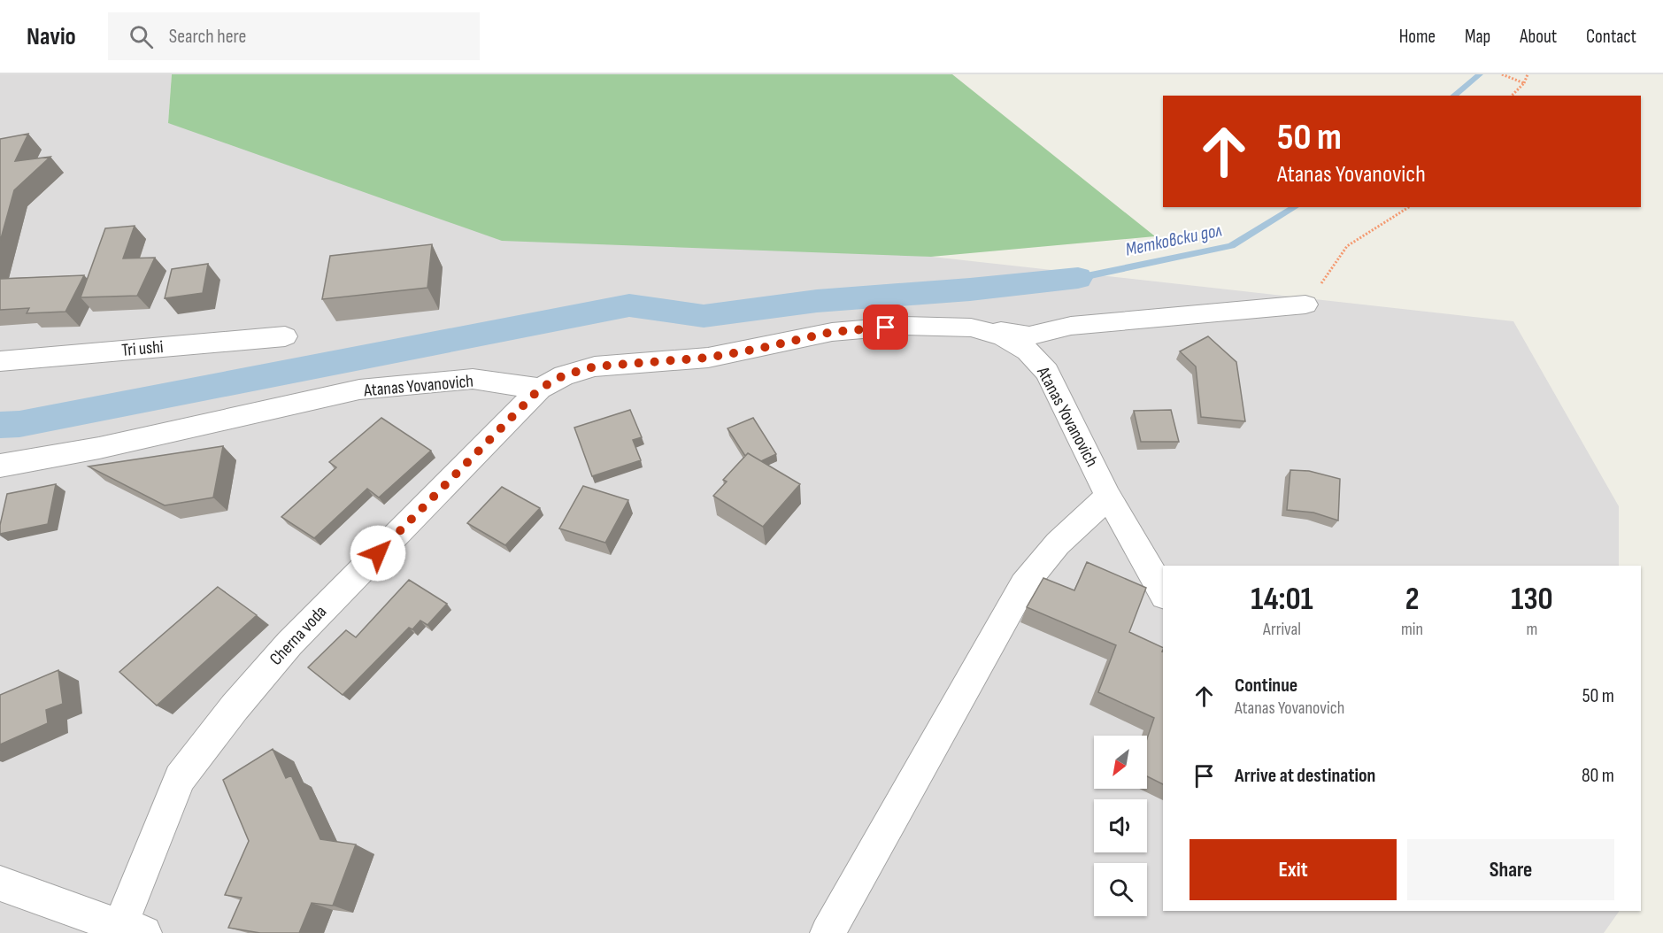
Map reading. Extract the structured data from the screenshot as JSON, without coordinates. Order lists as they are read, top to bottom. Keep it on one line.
{"streets":{"street":["Tri ushi","Atanas Yovanovich","Cherna voda"]},"crossings":[["Atanas Yovanovich","Cherna voda"]],"water":["Метковски дол"],"north":"bottom left","page":{"header":"Navio","search":"Search here","nav":["Home","Map","About","Contact"],"turn":["50 m","Atanas Yovanovich"],"eta":["14:01","Arrival","2","min","130","m"],"list":[{"name":"Continue","note":"Atanas Yovanovich","value":"50 m"},{"name":"Arrive at destination","value":"80 m"}],"buttons":["Exit","Share"]}}
